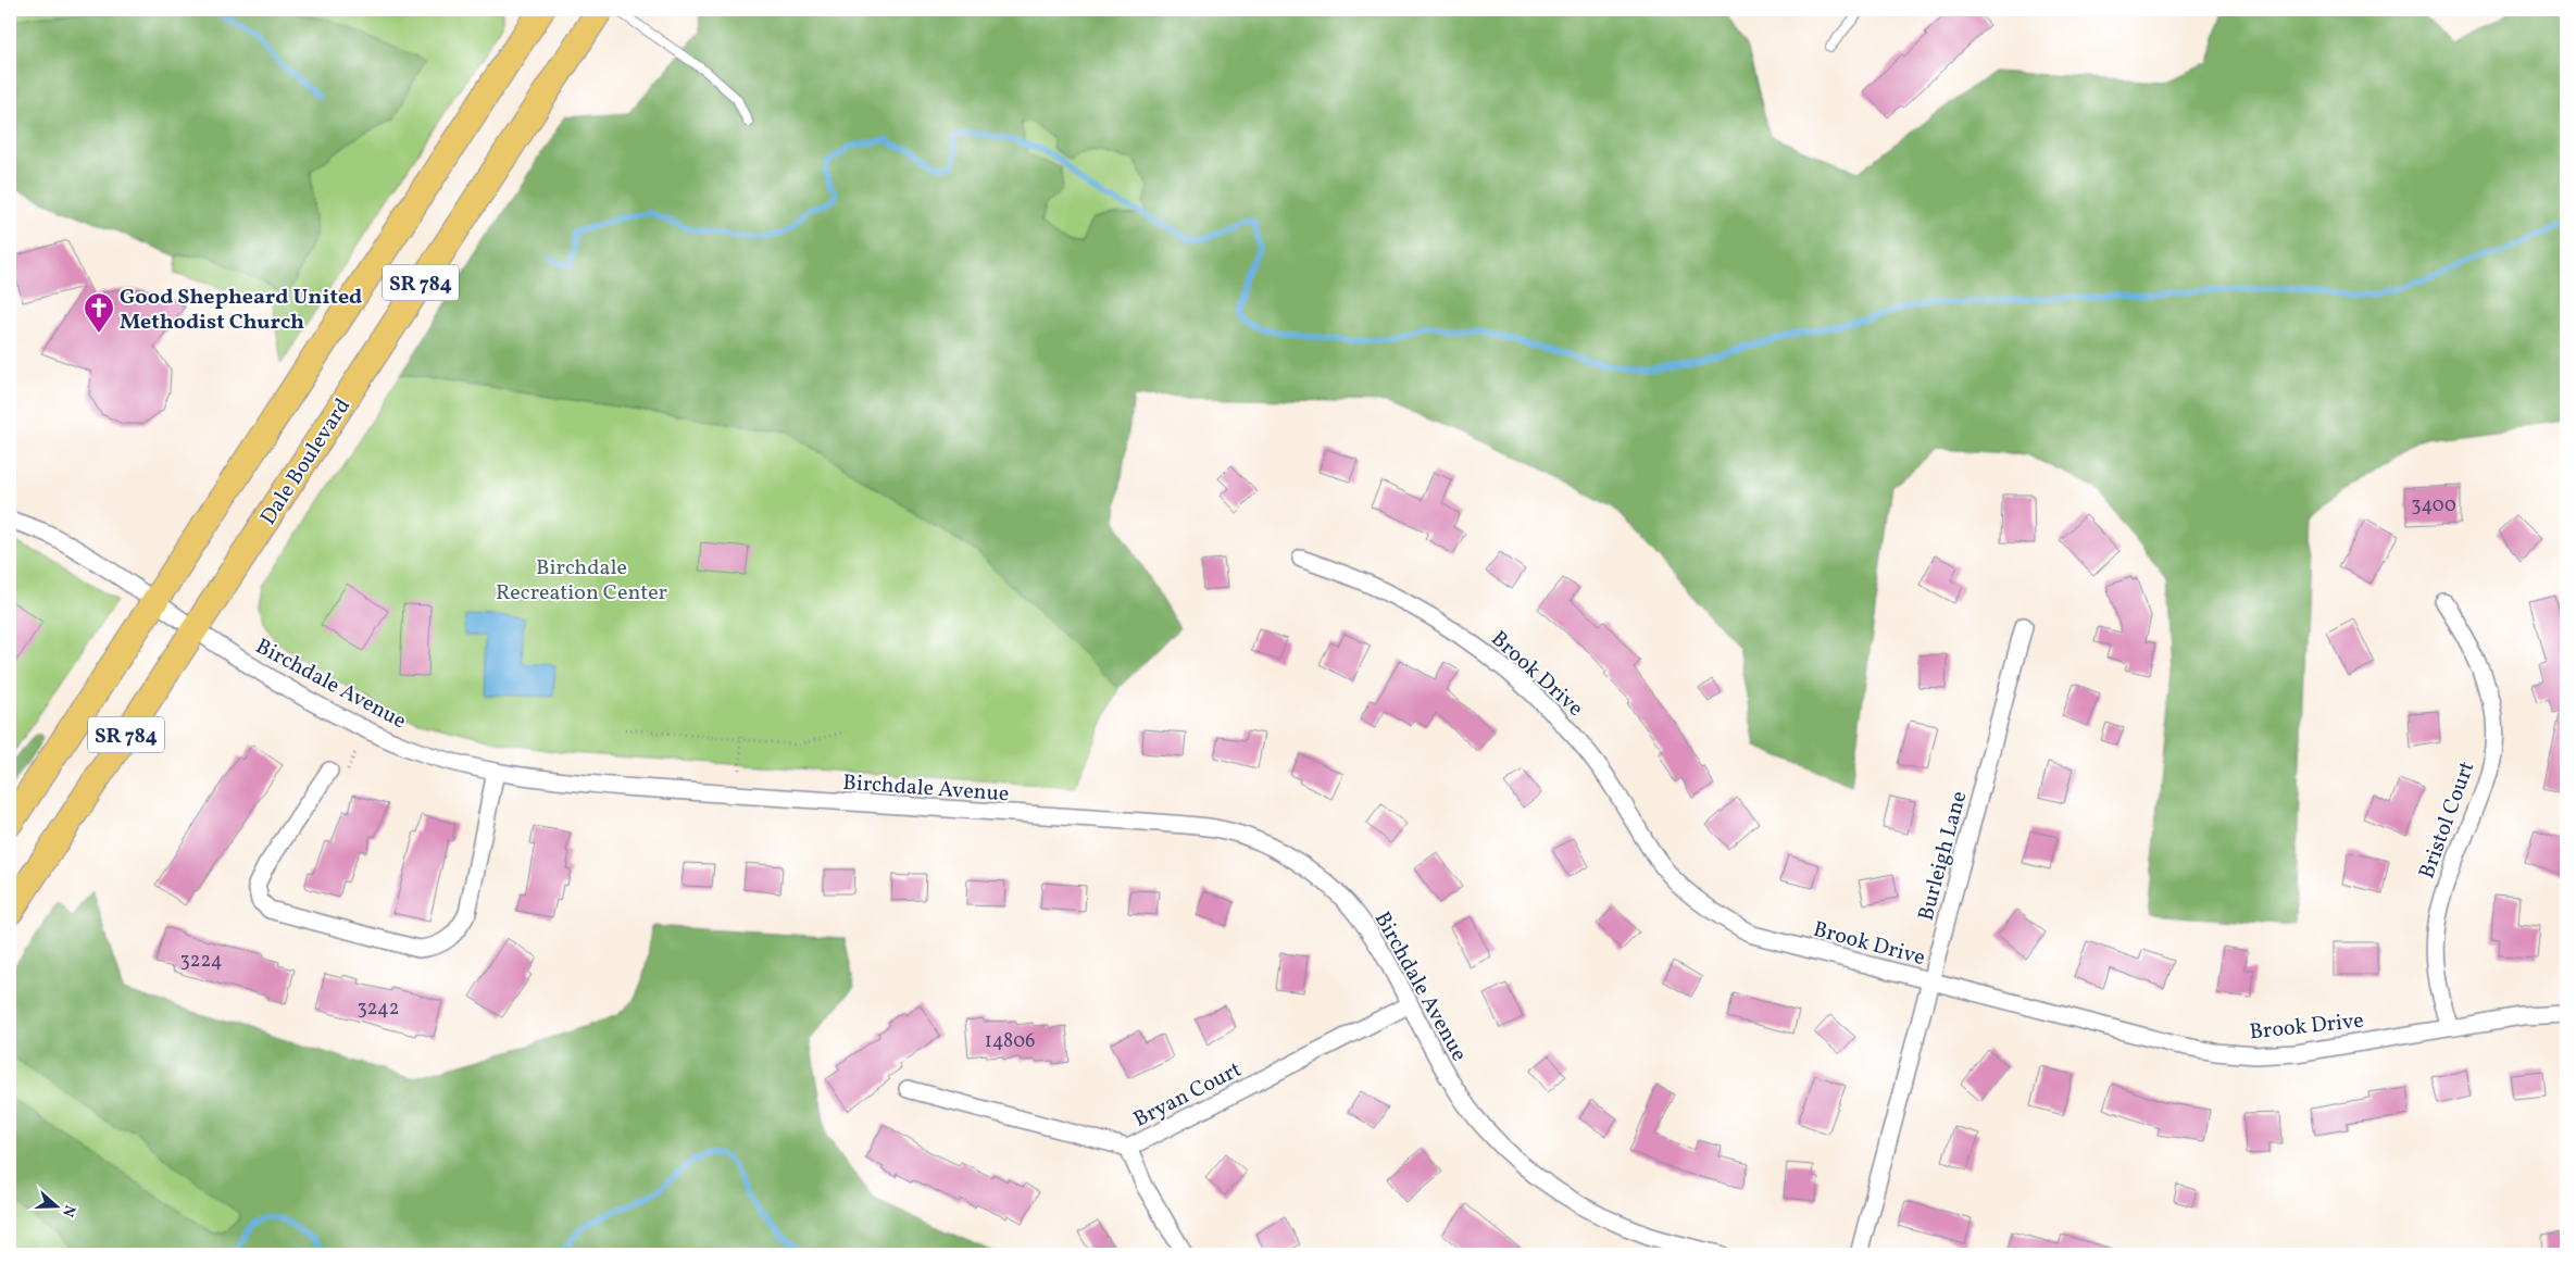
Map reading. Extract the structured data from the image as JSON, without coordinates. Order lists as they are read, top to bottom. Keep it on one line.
{"streets":{"main road":["SR 784","Dale Boulevard"],"street":["Brook Drive","Birchdale Avenue","Bristol Court","Burleigh Lane","Bryan Court"]},"crossings":[["SR 784","Birchdale Avenue"],["Dale Boulevard","Birchdale Avenue"],["Brook Drive","Bristol Court"],["Brook Drive","Burleigh Lane"],["Birchdale Avenue","Bryan Court"]],"parks":["Birchdale Recreation Center"],"places":{"church":["Good Shepheard United Methodist Church"]},"house_numbers":["3400","3224","3242","14806"],"north":"right"}
